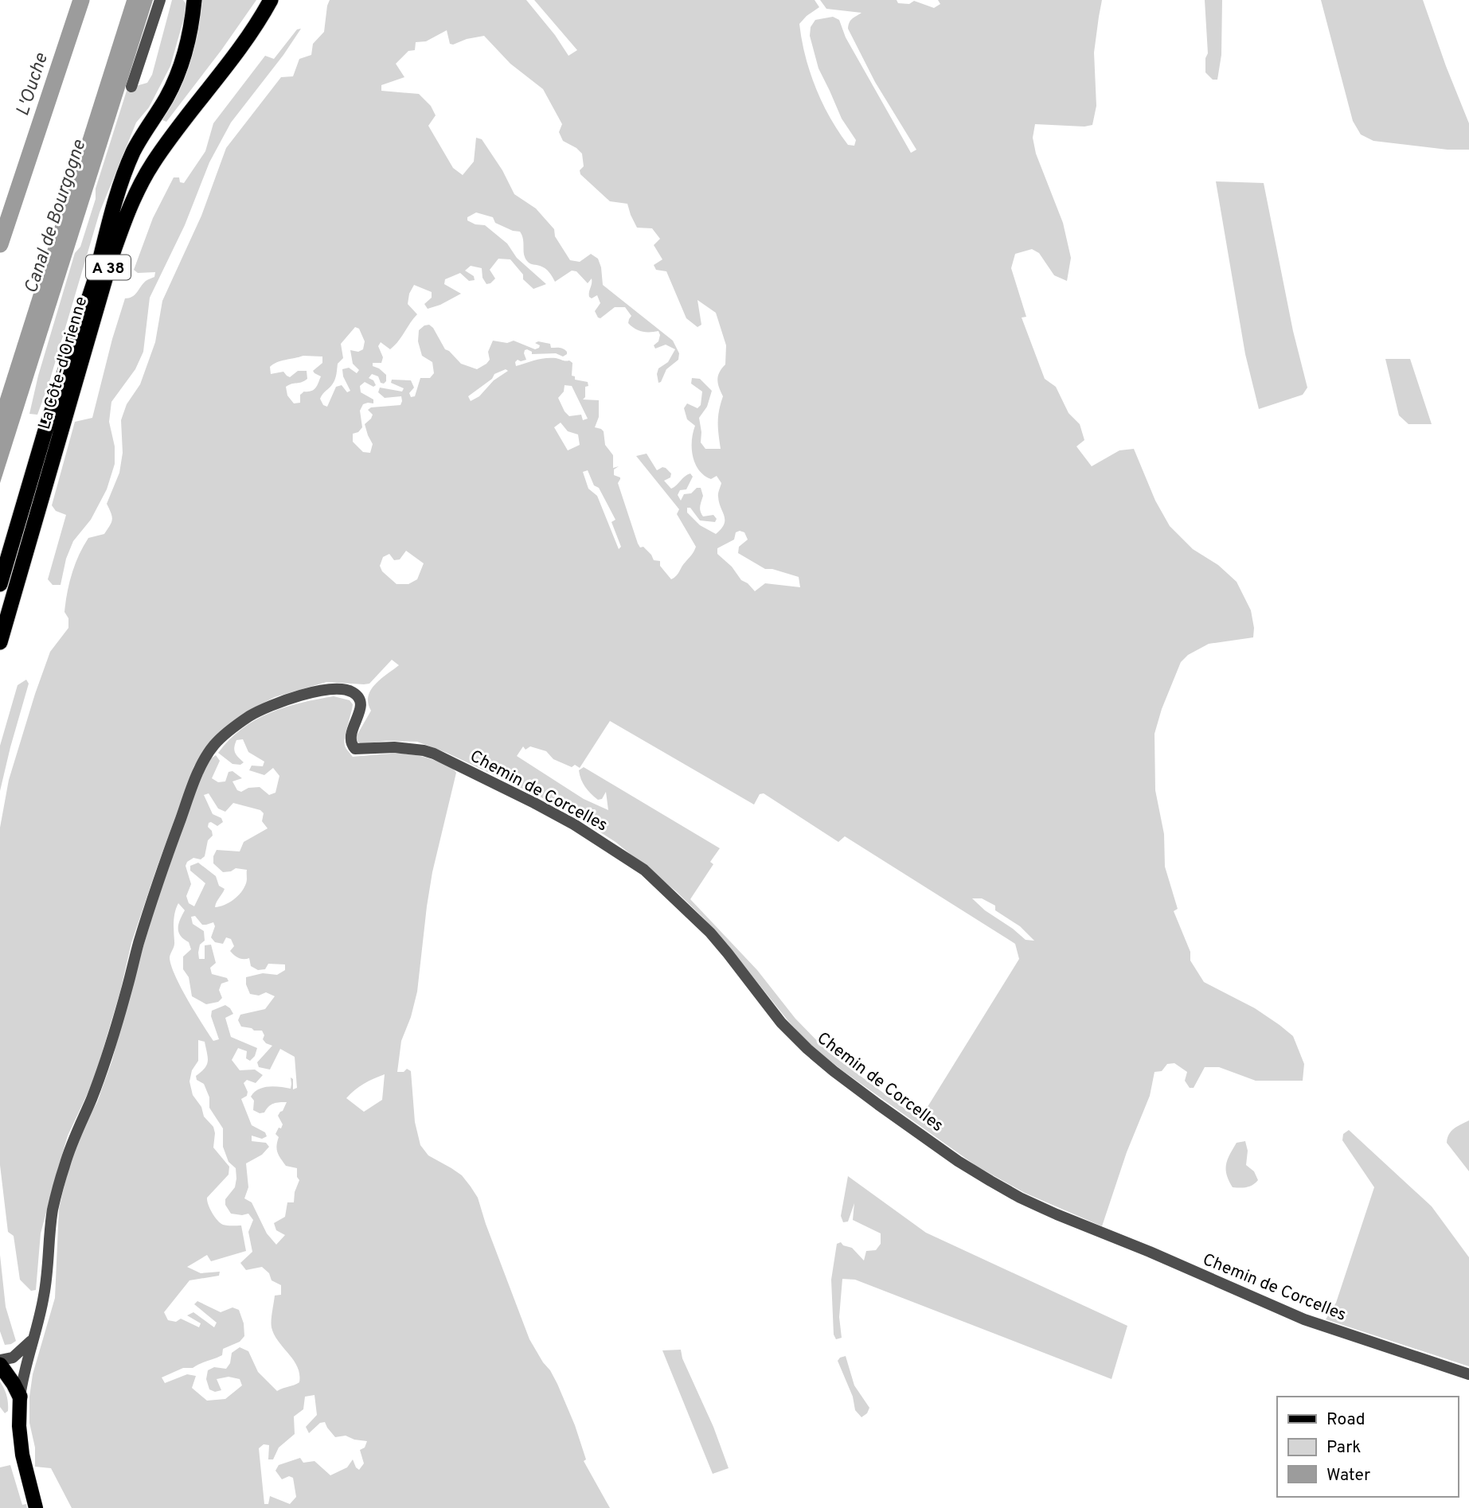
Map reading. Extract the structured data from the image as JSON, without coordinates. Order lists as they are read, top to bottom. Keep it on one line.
{"streets":{"highway":["A 38","La Côte-d'Orienne"],"street":["Chemin de Corcelles"]},"water":["L'Ouche","Canal de Bourgogne"],"legend":["Road","Park","Water"]}
